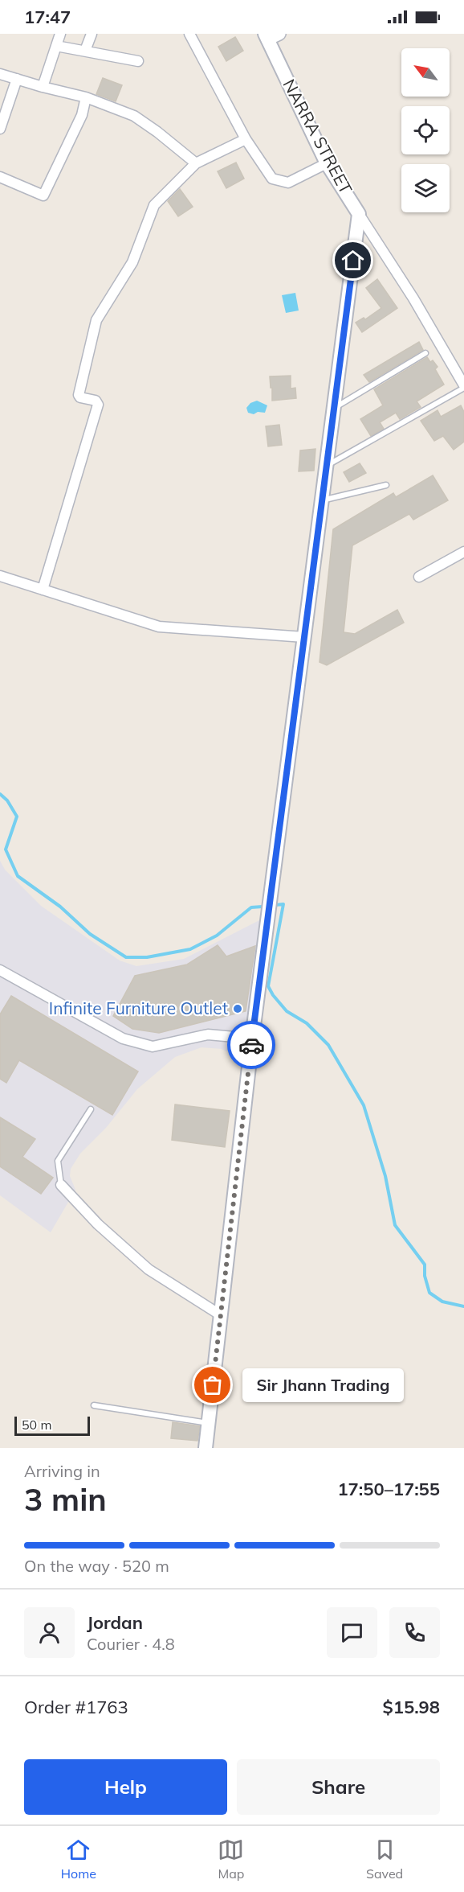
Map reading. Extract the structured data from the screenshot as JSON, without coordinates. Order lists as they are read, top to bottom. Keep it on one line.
{"streets":{"main road":["NARRA STREET"]},"places":["Infinite Furniture Outlet","Sir Jhann Trading"],"scale_bar":"50 m","north":"top left","page":{"status":"17:47","bubble":"Sir Jhann Trading","scale":"50 m","heading":["3 min","Arriving in","17:50–17:55"],"panel":["Jordan","Courier · 4.8","Order #1763","$15.98"],"bar":"On the way · 520 m","buttons":["Help","Share"],"tabs":["Home","Map","Saved"]}}
